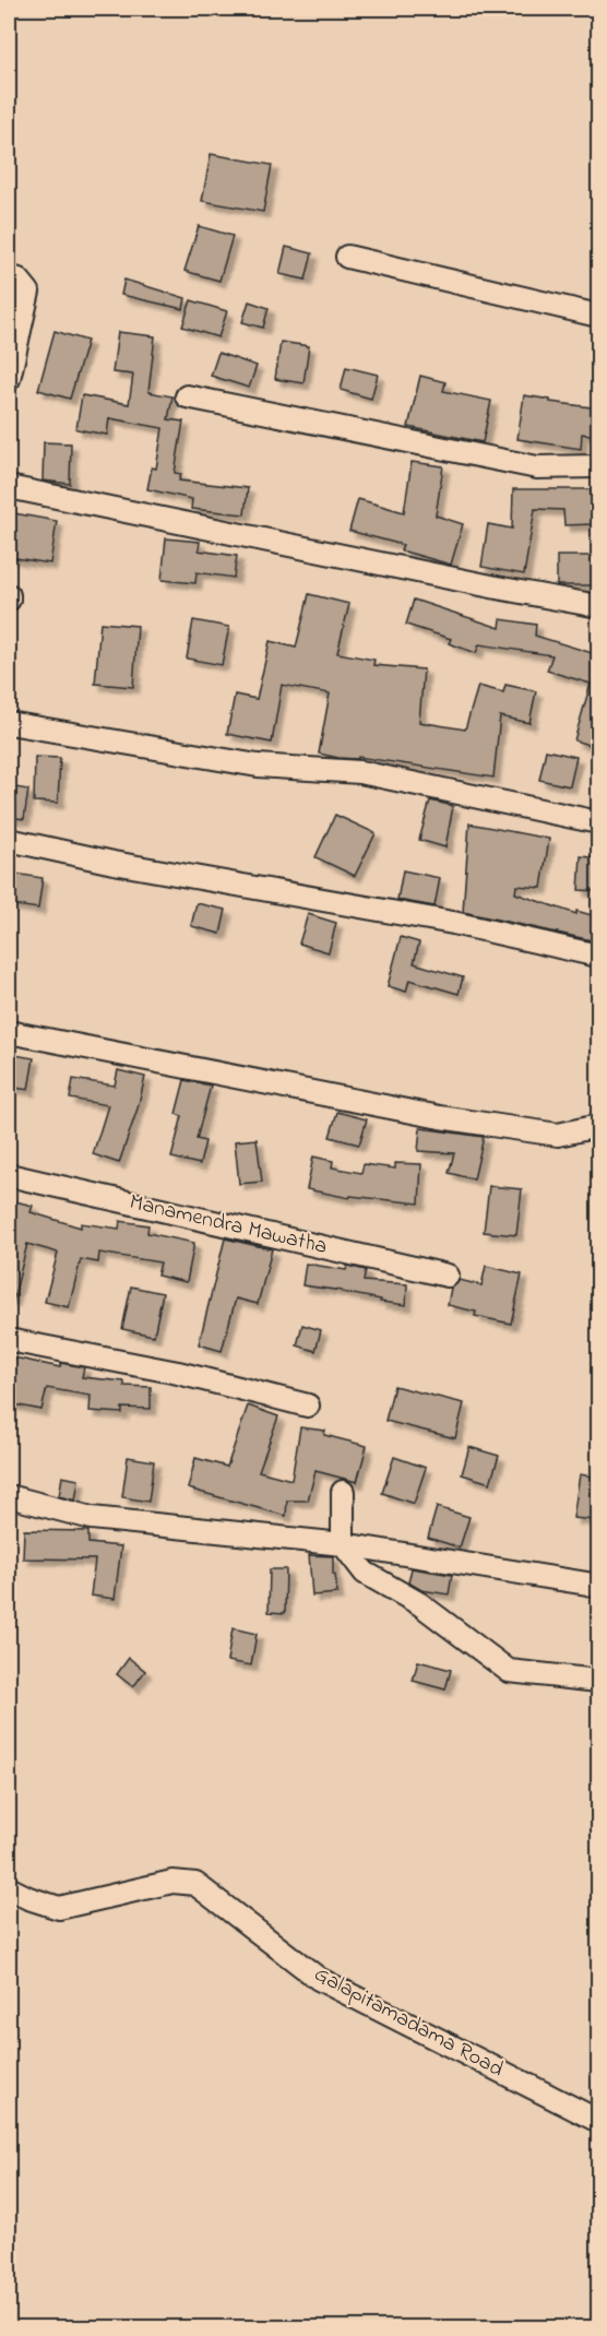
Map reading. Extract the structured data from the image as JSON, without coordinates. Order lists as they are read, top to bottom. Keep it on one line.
{"streets":{"street":["Manamendra Mawatha","Galapitamadama Road"]}}
